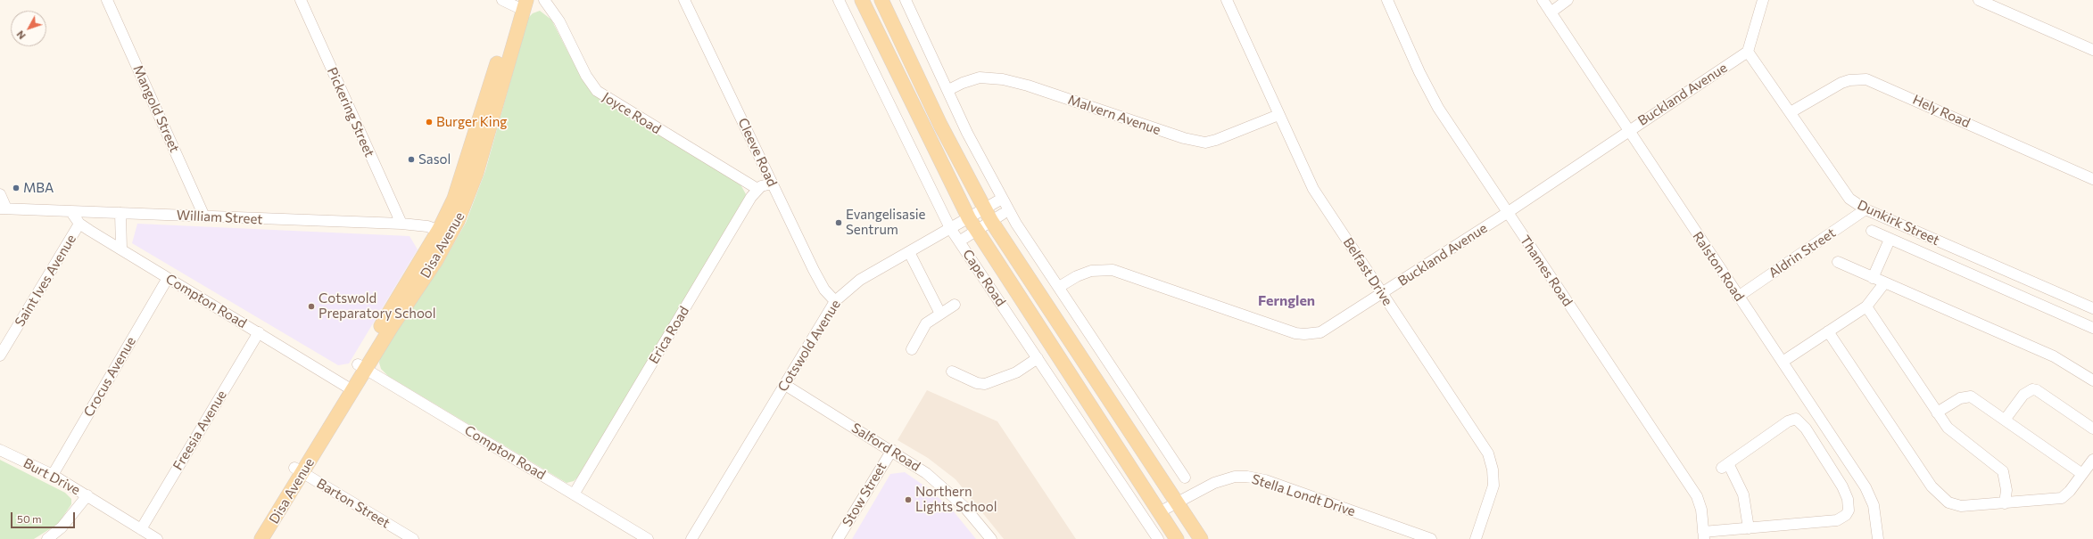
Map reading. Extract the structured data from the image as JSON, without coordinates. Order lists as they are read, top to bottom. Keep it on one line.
{"streets":{"main road":["Disa Avenue","Cape Road"],"street":["Buckland Avenue","Mangold Street","Hely Road","Pickering Street","Joyce Road","Malvern Avenue","Cleeve Road","William Street","Dunkirk Street","Aldrin Street","Ralston Road","Thames Road","Belfast Drive","Saint Ives Avenue","Compton Road","Erica Road","Cotswold Avenue","Crocus Avenue","Freesia Avenue","Salford Road","Burt Drive","Stow Street","Stella Londt Drive","Barton Street"]},"crossings":[["Buckland Avenue","Dunkirk Street"],["Buckland Avenue","Ralston Road"],["Buckland Avenue","Thames Road"],["Buckland Avenue","Belfast Drive"],["Mangold Street","William Street"],["Hely Road","Dunkirk Street"],["Pickering Street","William Street"],["Joyce Road","Erica Road"],["Malvern Avenue","Belfast Drive"],["Cleeve Road","Cotswold Avenue"],["William Street","Disa Avenue"],["William Street","Compton Road"],["Dunkirk Street","Aldrin Street"],["Disa Avenue","Compton Road"],["Disa Avenue","Barton Street"],["Aldrin Street","Ralston Road"],["Cape Road","Cotswold Avenue"],["Cape Road","Stella Londt Drive"],["Saint Ives Avenue","Compton Road"],["Compton Road","Erica Road"],["Compton Road","Crocus Avenue"],["Compton Road","Freesia Avenue"],["Cotswold Avenue","Salford Road"],["Crocus Avenue","Burt Drive"],["Freesia Avenue","Burt Drive"],["Salford Road","Stow Street"]],"districts":["Fernglen"],"places":["Burger King","Sasol","MBA","Evangelisasie Sentrum","Cotswold Preparatory School","Northern Lights School"],"scale_bar":"50 m","north":"bottom left"}
